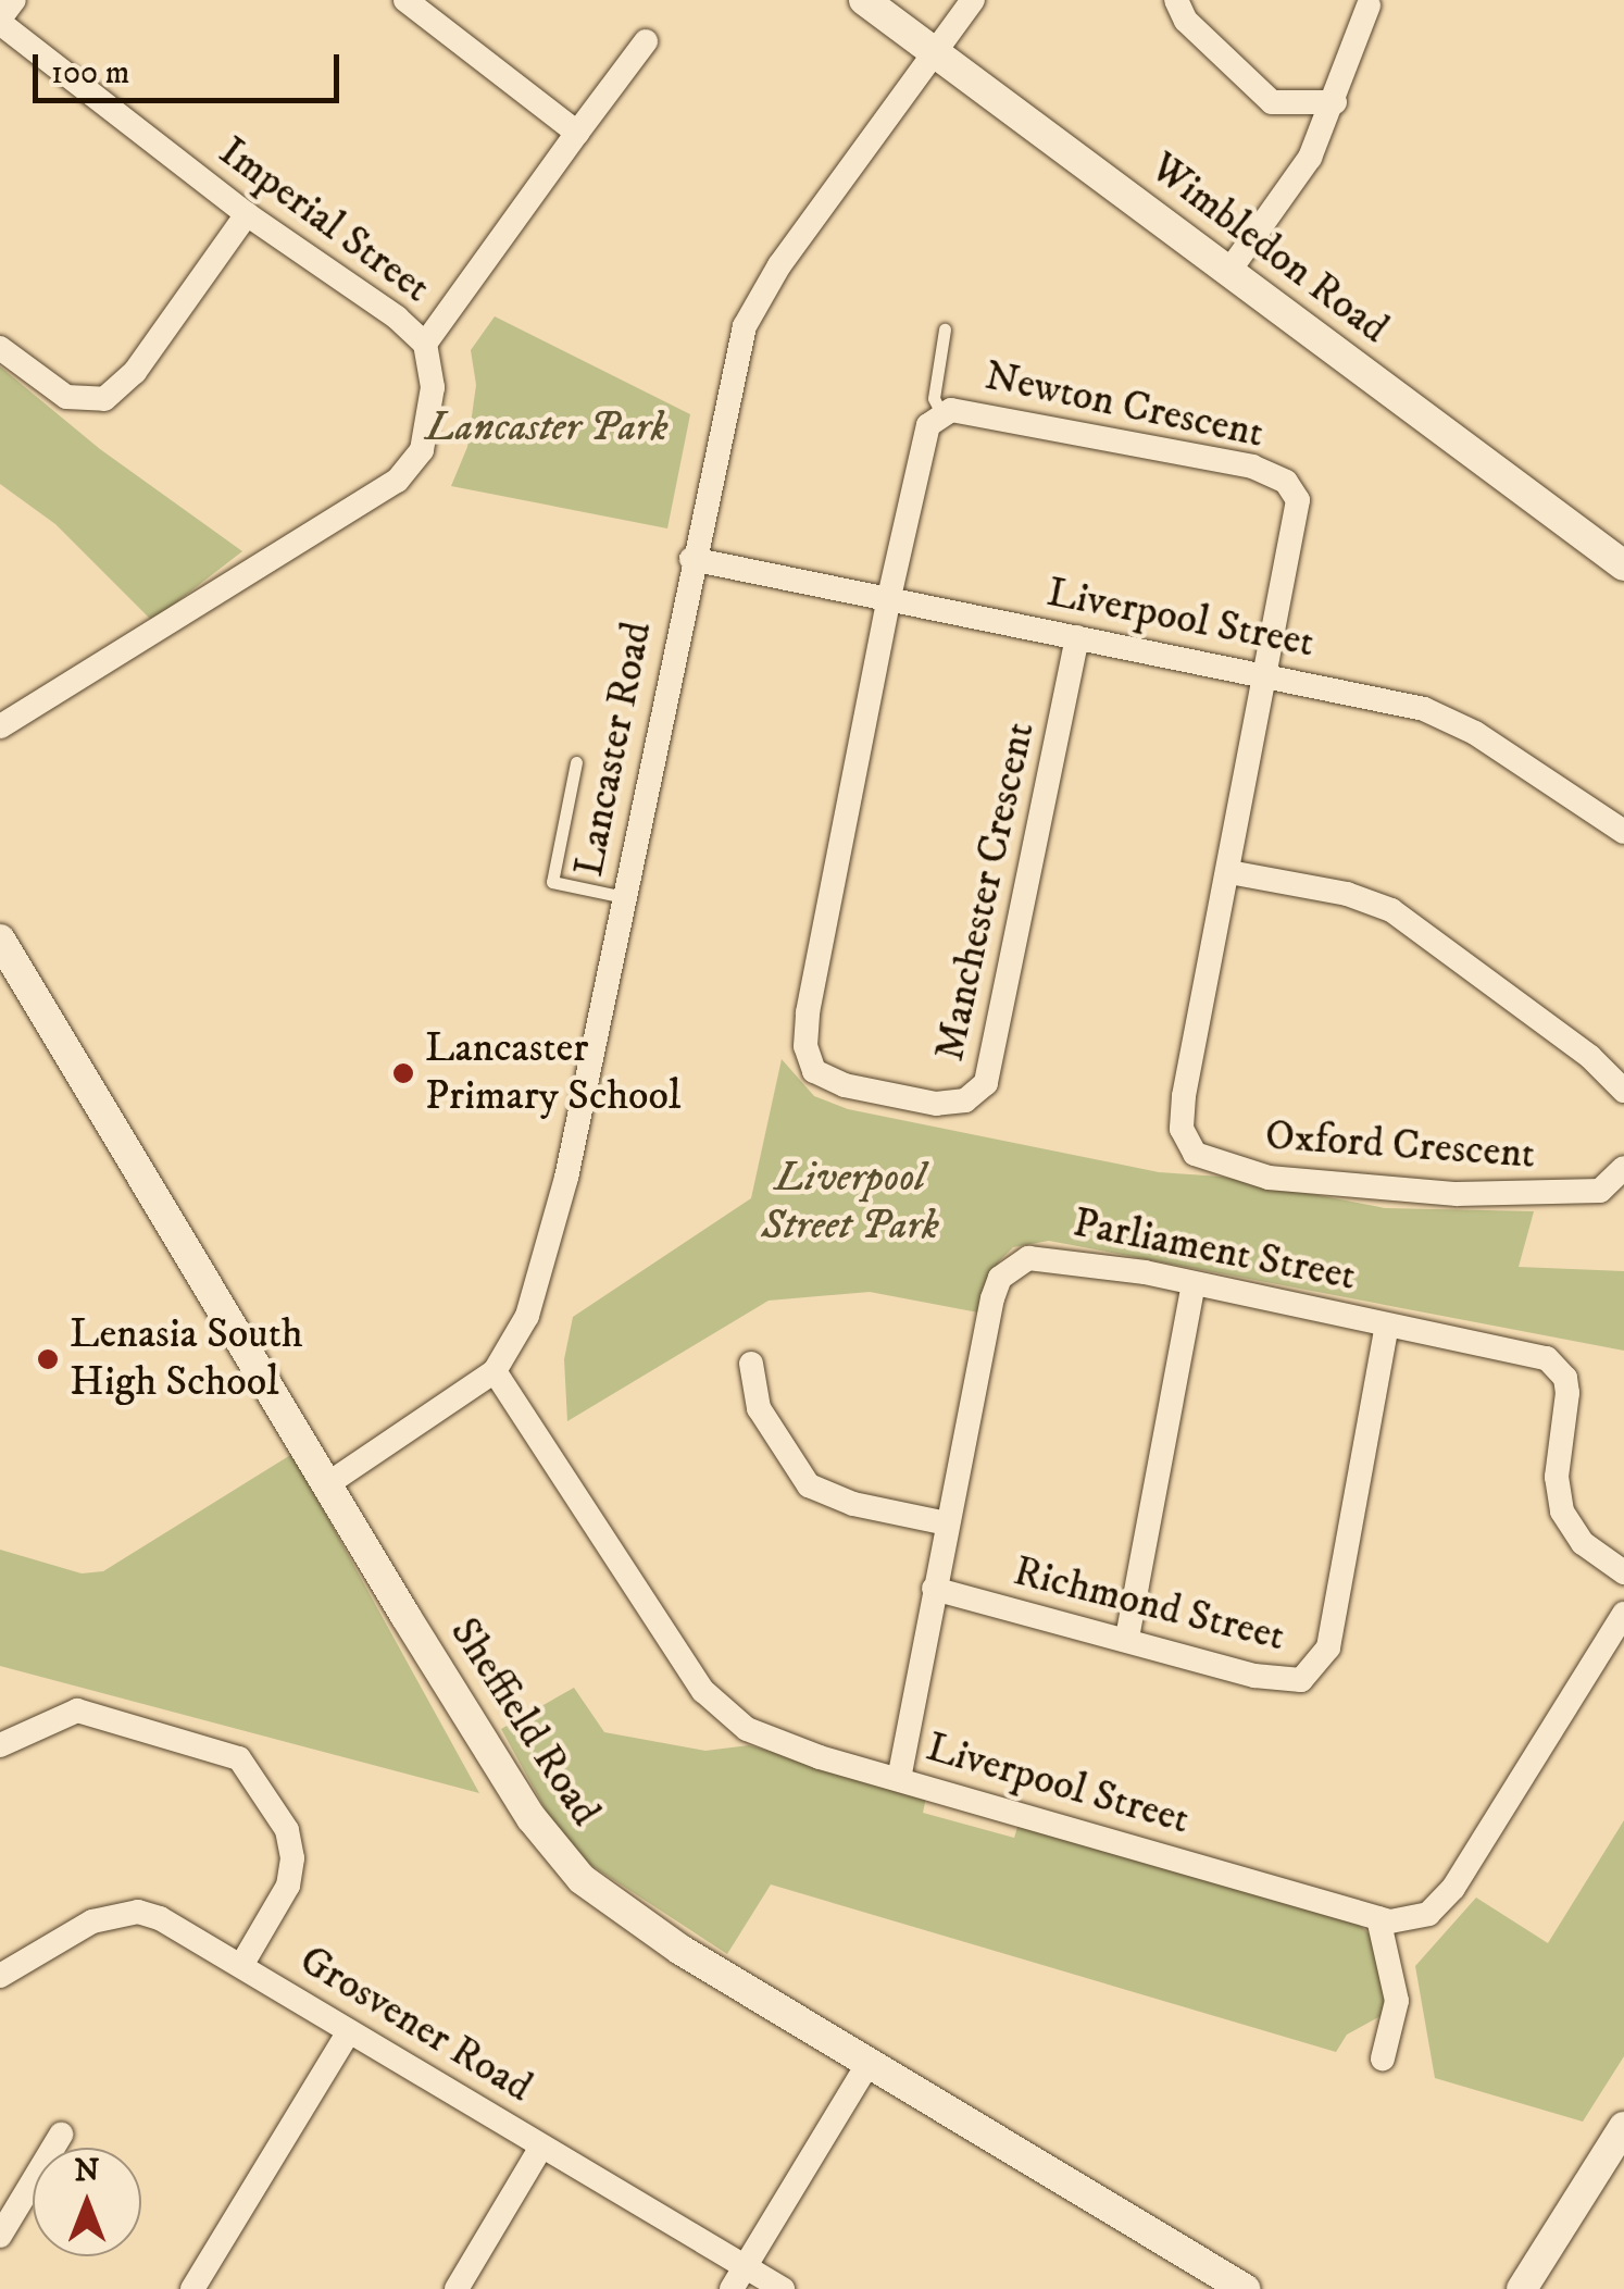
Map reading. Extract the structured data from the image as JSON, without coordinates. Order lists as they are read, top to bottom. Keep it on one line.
{"streets":{"street":["Imperial Street","Wimbledon Road","Newton Crescent","Liverpool Street","Lancaster Road","Manchester Crescent","Oxford Crescent","Parliament Street","Richmond Street","Sheffield Road","Grosvener Road"]},"crossings":[["Wimbledon Road","Lancaster Road"],["Newton Crescent","Liverpool Street"],["Newton Crescent","Manchester Crescent"],["Newton Crescent","Oxford Crescent"],["Liverpool Street","Lancaster Road"],["Liverpool Street","Manchester Crescent"],["Liverpool Street","Oxford Crescent"],["Liverpool Street","Parliament Street"],["Lancaster Road","Sheffield Road"],["Parliament Street","Richmond Street"]],"parks":["Lancaster Park","Liverpool Street Park"],"places":["Lancaster Primary School","Lenasia South High School"],"scale_bar":"100 m","north":"top"}
